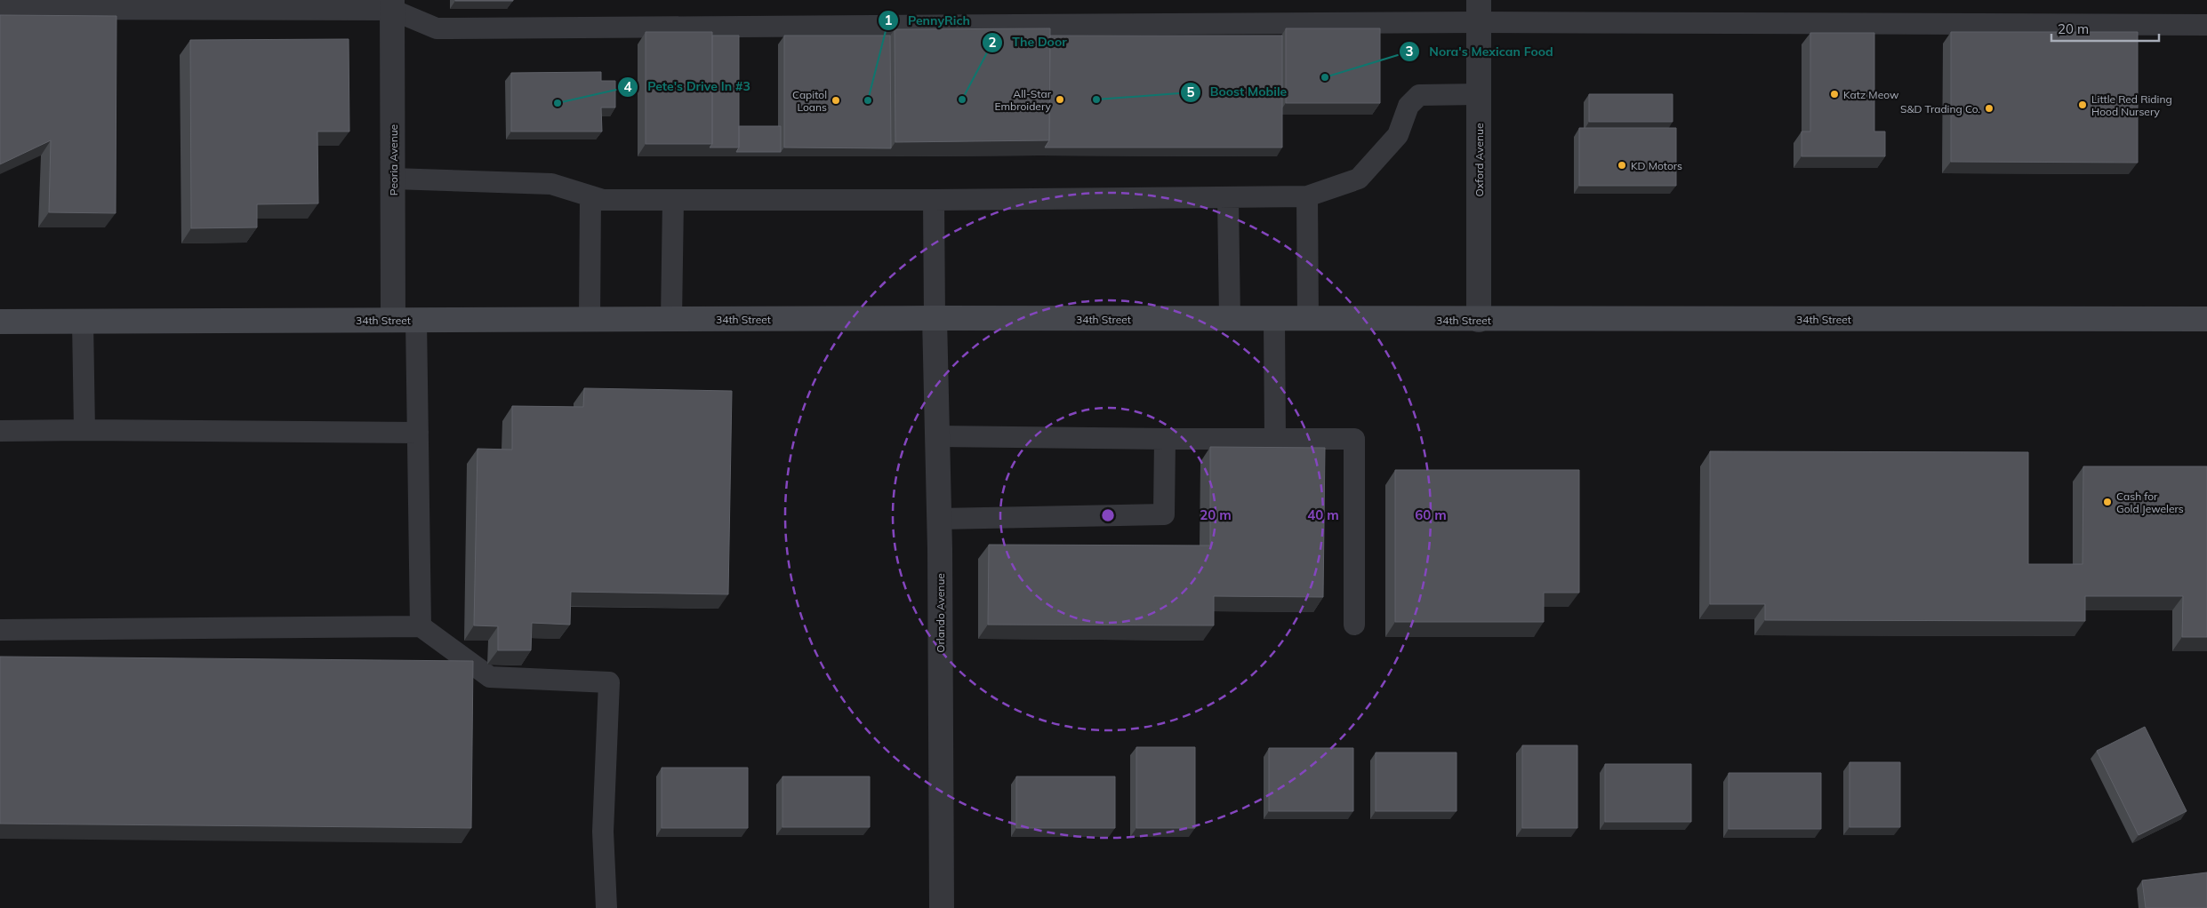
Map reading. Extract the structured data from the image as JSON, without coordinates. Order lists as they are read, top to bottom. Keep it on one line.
{"streets":{"main road":["34th Street"],"street":["Peoria Avenue","Oxford Avenue","Orlando Avenue"]},"crossings":[["Peoria Avenue","34th Street"],["Oxford Avenue","34th Street"],["34th Street","Orlando Avenue"]],"places":["Nora's Mexican Food","Katz Meow","The Door","All-Star Embroidery","Boost Mobile","Capitol Loans","PennyRich","Pete's Drive In #3","Little Red Riding Hood Nursery","S&D Trading Co.","KD Motors","Cash for Gold Jewelers"],"scale_bar":"20 m","rings":["20 m","40 m","60 m"]}
